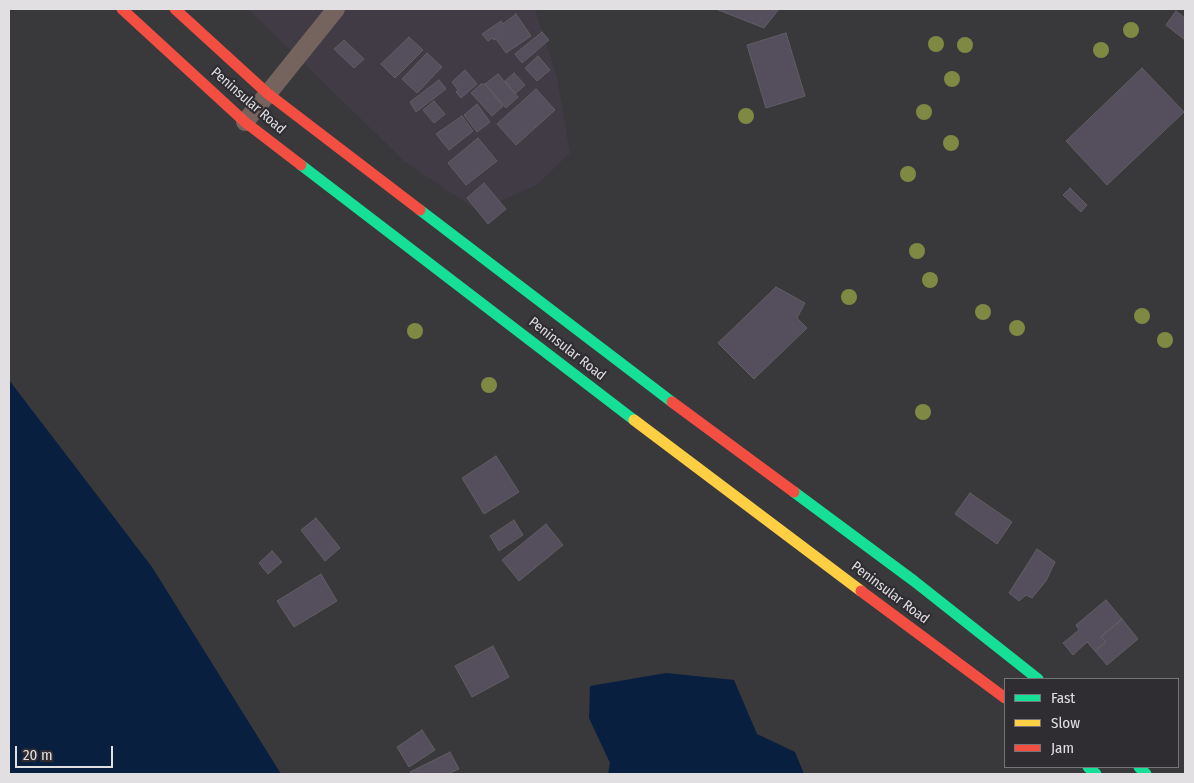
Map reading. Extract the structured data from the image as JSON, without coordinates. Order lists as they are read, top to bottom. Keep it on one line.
{"streets":{"main road":["Peninsular Road"]},"legend":["Fast","Slow","Jam"],"scale_bar":"20 m"}
